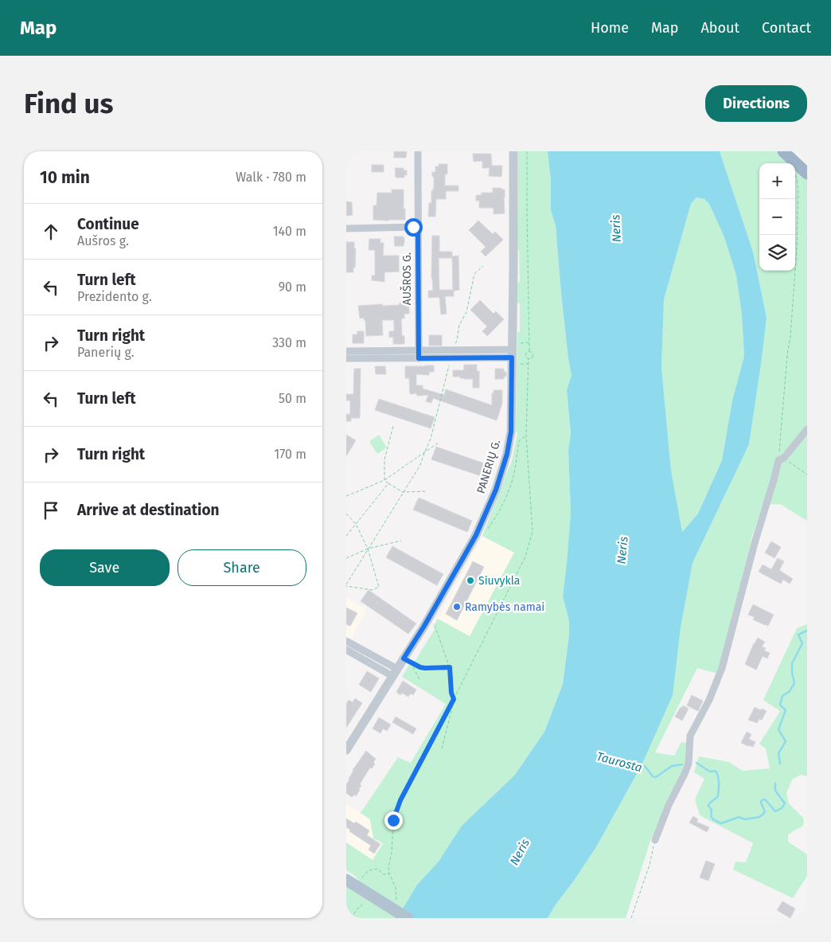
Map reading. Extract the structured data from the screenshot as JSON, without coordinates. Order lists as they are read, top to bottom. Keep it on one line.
{"streets":{"street":["AUŠROS G.","PANERIŲ G."]},"water":["Neris","Taurosta"],"places":["Siuvykla","Ramybės namai"],"page":{"header":"Map","nav":["Home","Map","About","Contact"],"buttons":["Directions",["Save","Share"]],"title":"Find us","heading":["10 min","Walk · 780 m"],"map_buttons":["+","−"],"list":[["Continue","Aušros g.","140 m"],["Turn left","Prezidento g.","90 m"],["Turn right","Panerių g.","330 m"],["Turn left","50 m"],["Turn right","170 m"],"Arrive at destination"]}}
